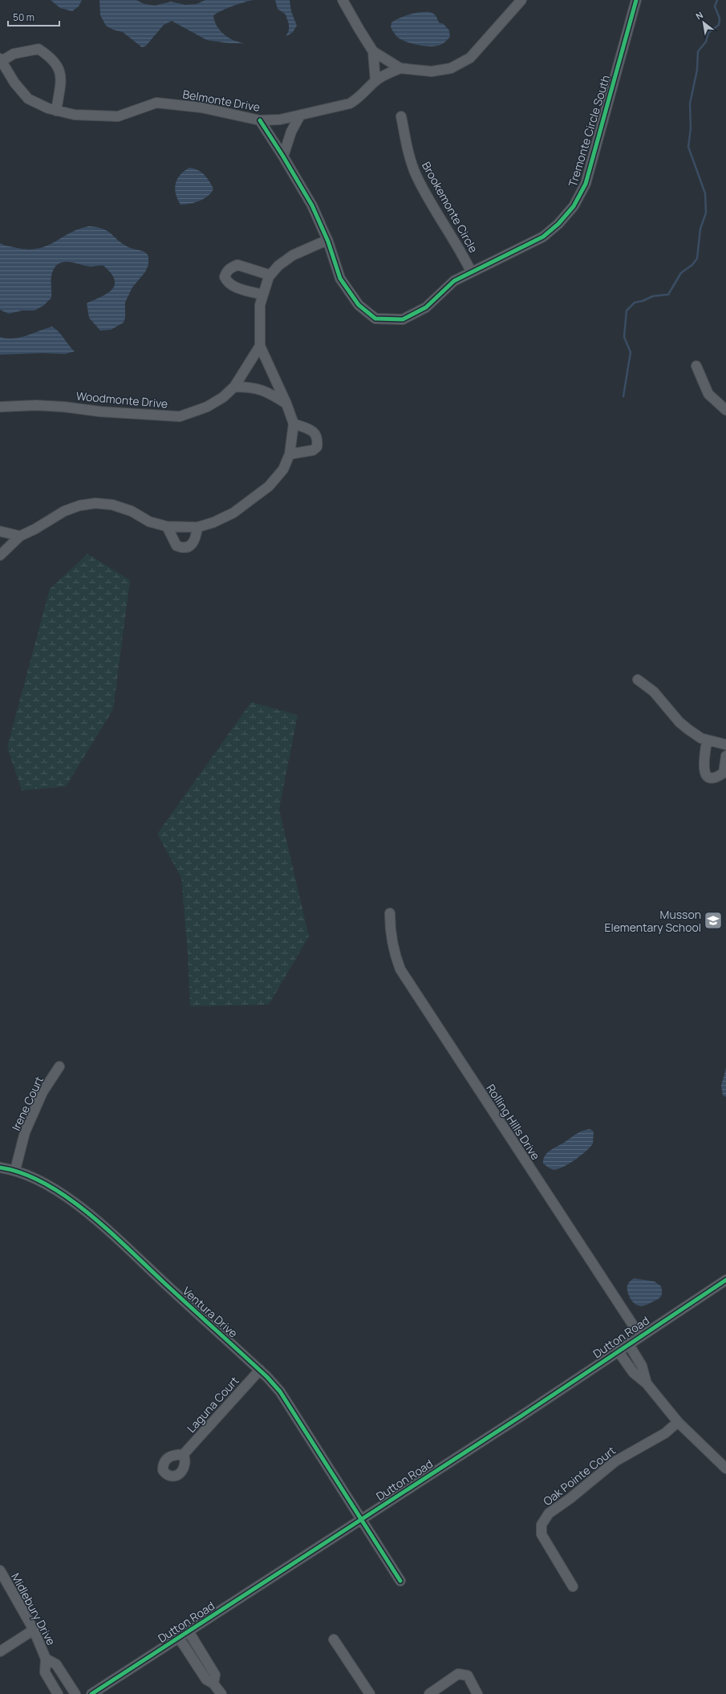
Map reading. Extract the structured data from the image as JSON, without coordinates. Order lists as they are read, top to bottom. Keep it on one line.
{"streets":{"street":["Belmonte Drive","Tremonte Circle South","Brookemonte Circle","Woodmonte Drive","Irene Court","Rolling Hills Drive","Ventura Drive","Dutton Road","Laguna Court","Oak Pointe Court","Midlebury Drive"]},"crossings":[["Belmonte Drive","Tremonte Circle South"],["Tremonte Circle South","Brookemonte Circle"],["Irene Court","Ventura Drive"],["Rolling Hills Drive","Dutton Road"],["Ventura Drive","Dutton Road"],["Ventura Drive","Laguna Court"]],"places":{"school or university":["Musson Elementary School"]},"scale_bar":"50 m","north":"top left"}
